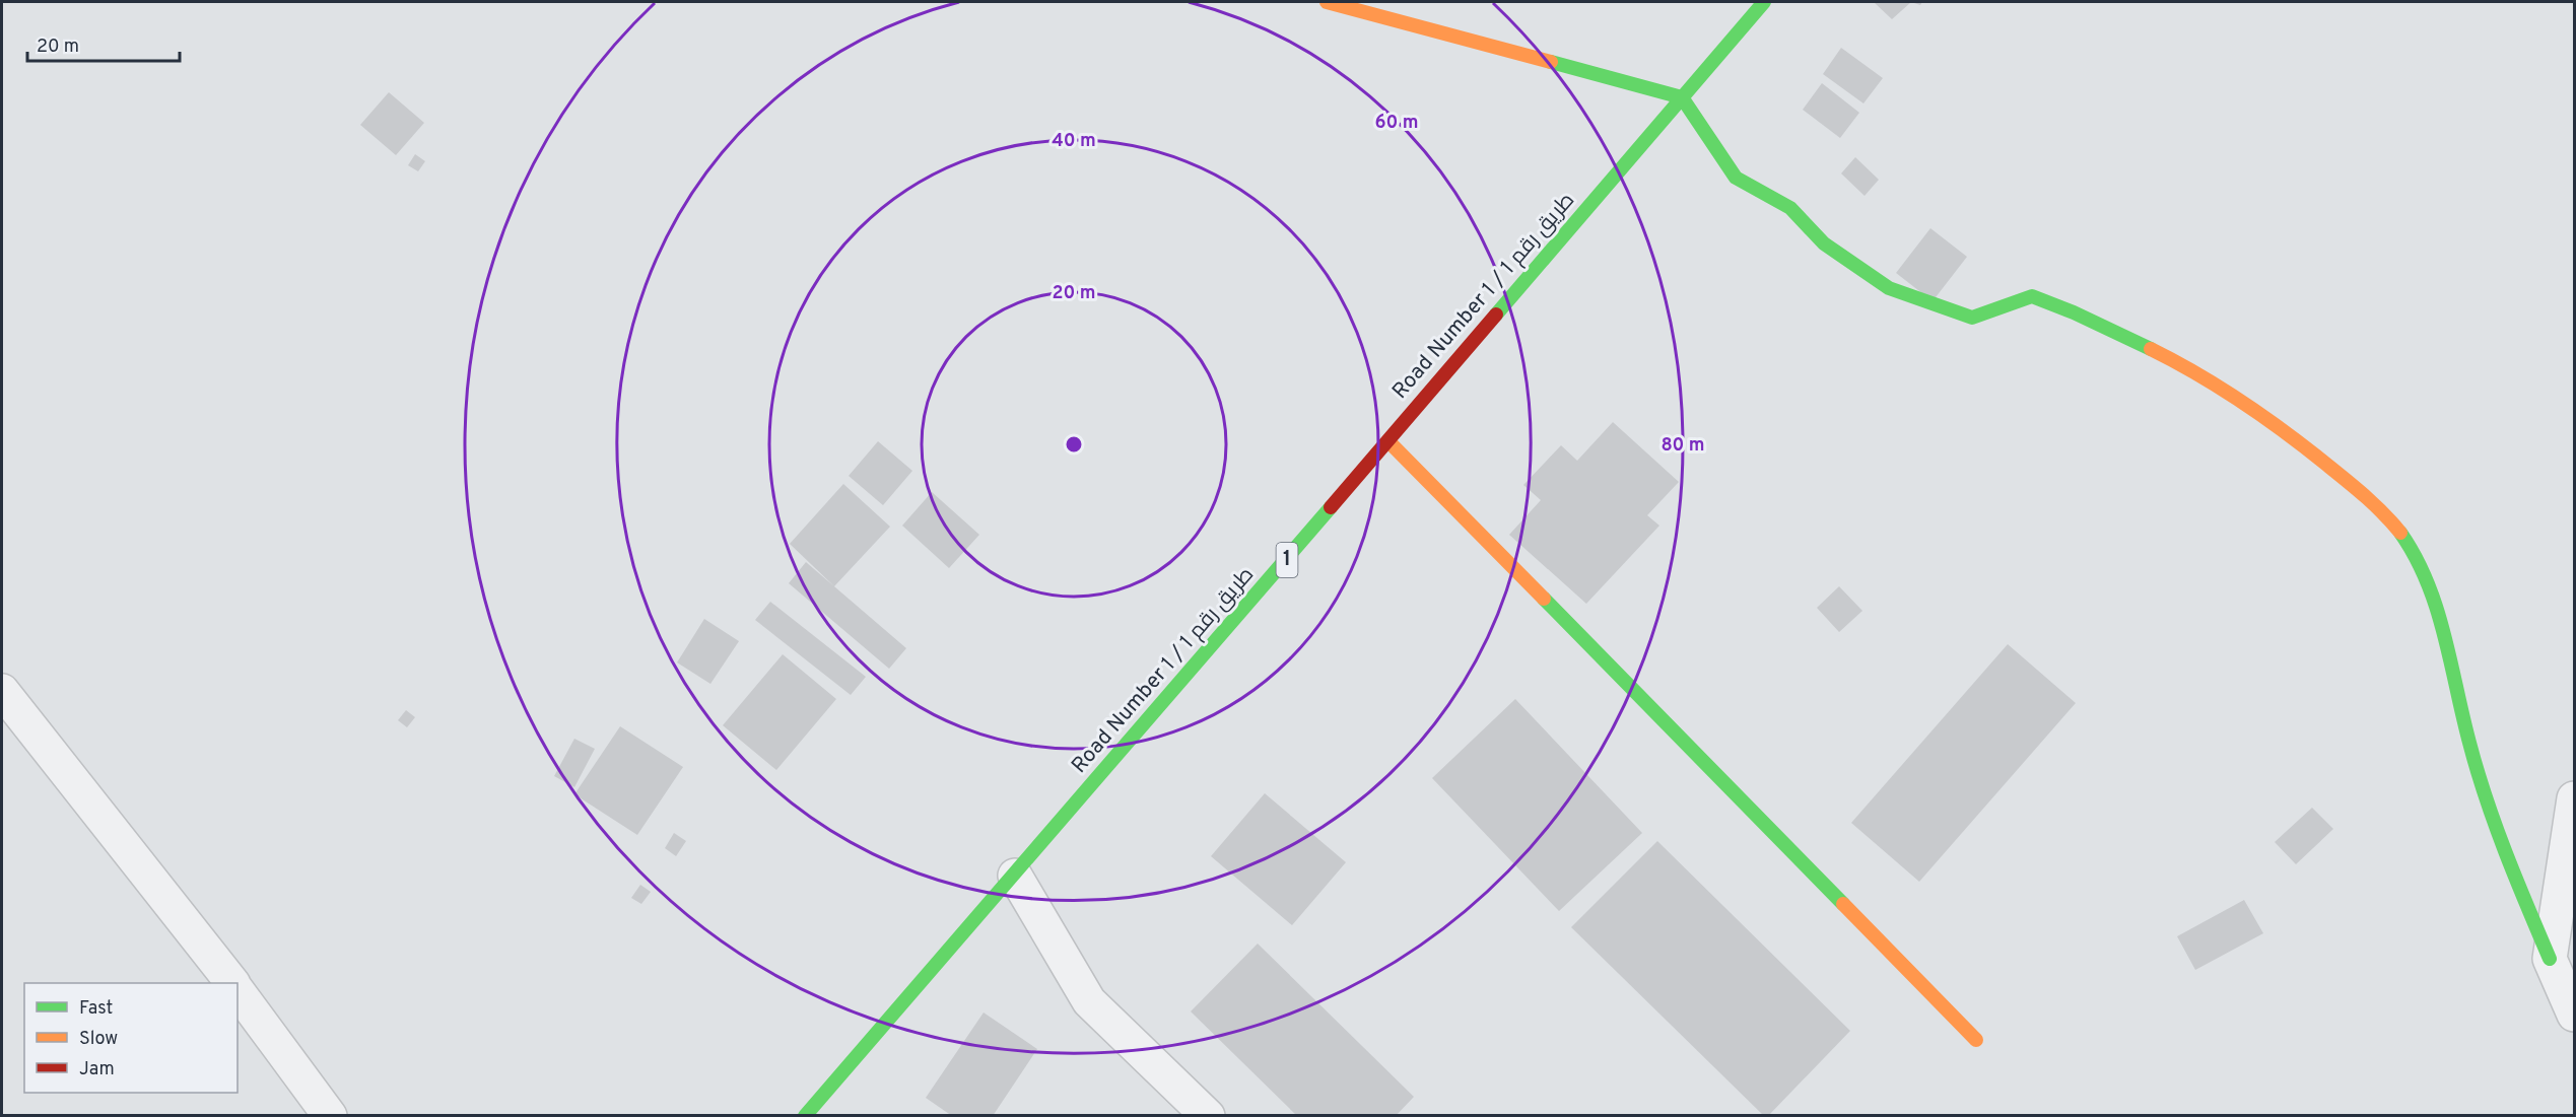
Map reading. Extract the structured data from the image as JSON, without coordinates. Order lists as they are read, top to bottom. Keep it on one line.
{"streets":{"main road":["Road Number 1 / طريق رقم 1","1"]},"legend":["Fast","Slow","Jam"],"scale_bar":"20 m","rings":["60 m","40 m","20 m","80 m"]}
